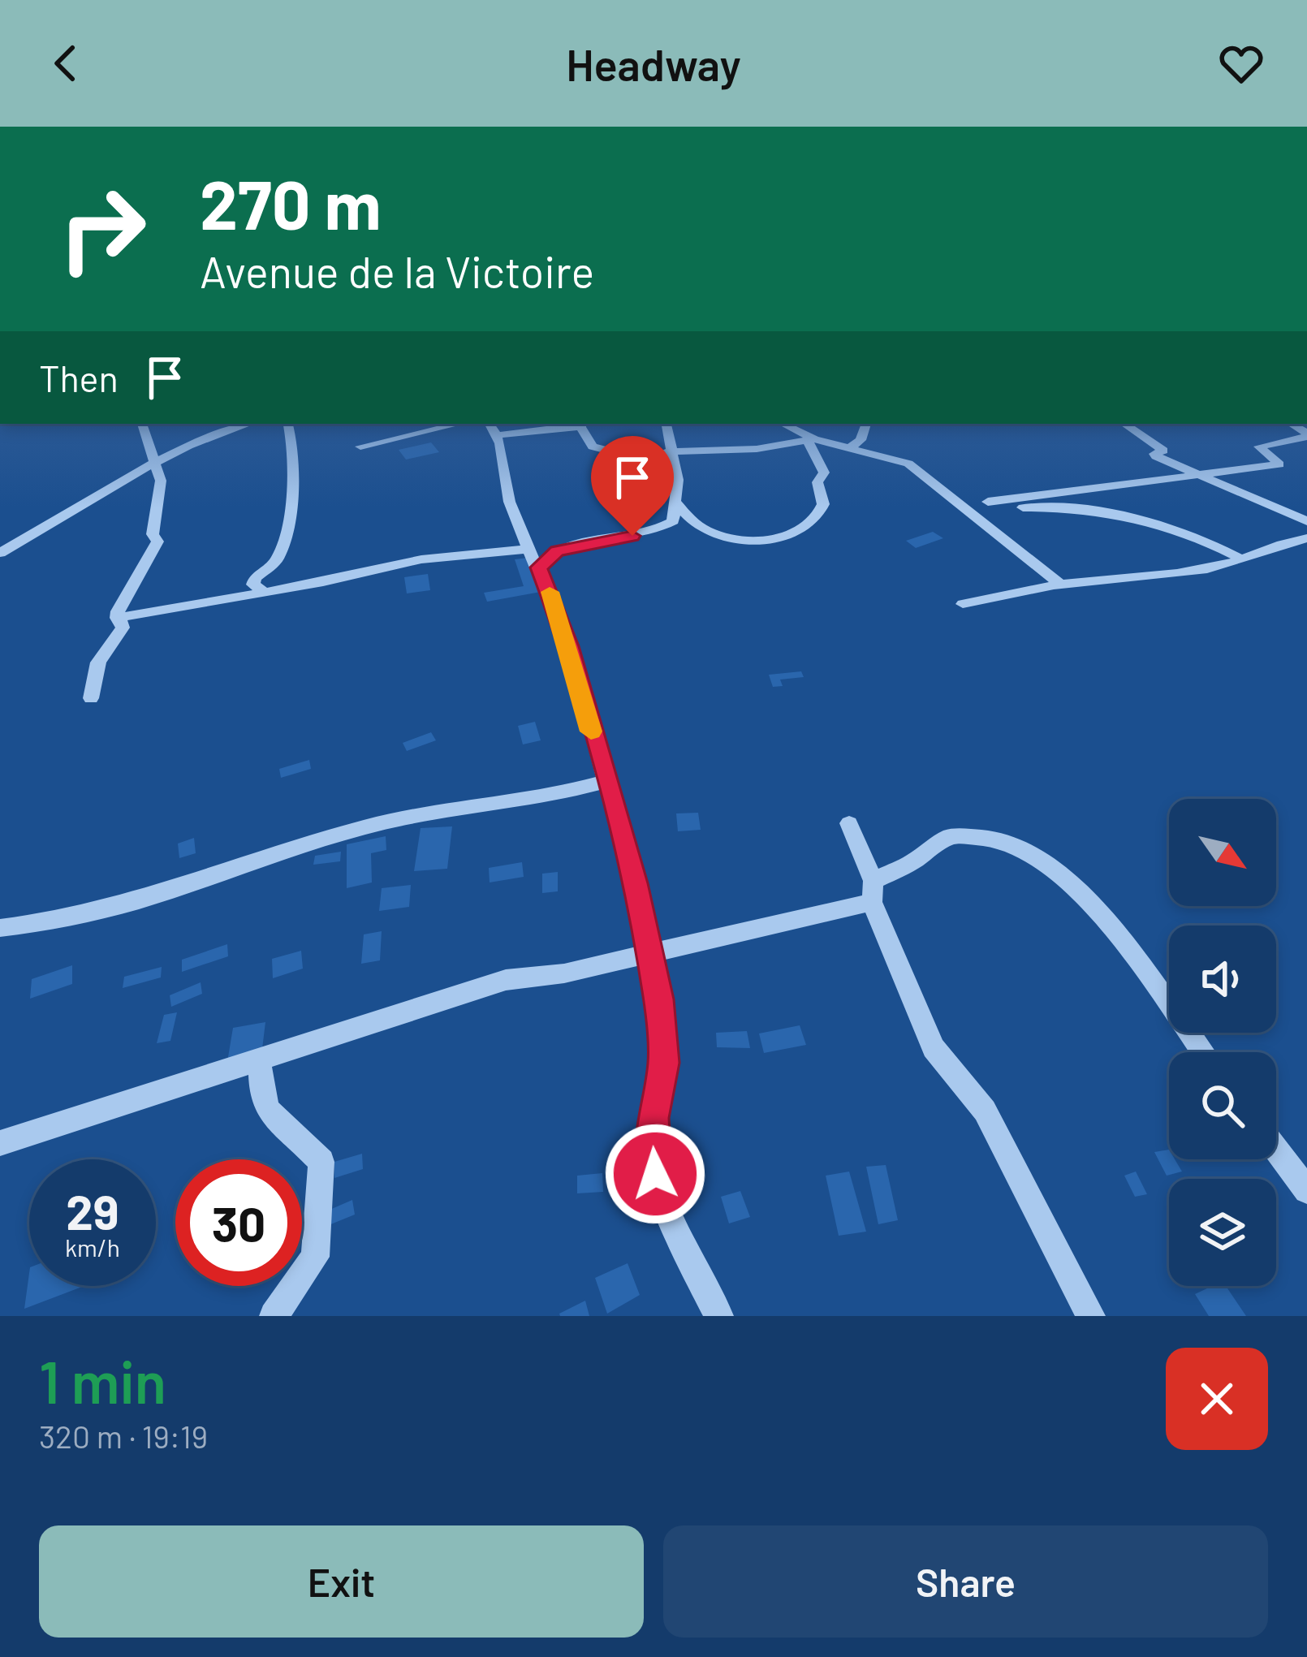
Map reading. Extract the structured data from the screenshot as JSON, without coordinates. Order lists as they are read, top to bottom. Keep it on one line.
{"north":"bottom right","page":{"header":"Headway","turn":["270 m","Avenue de la Victoire"],"then":"Then","speed":"29 km/h","limit":"30","heading":["1 min","320 m · 19:19"],"buttons":["Exit","Share"]}}
